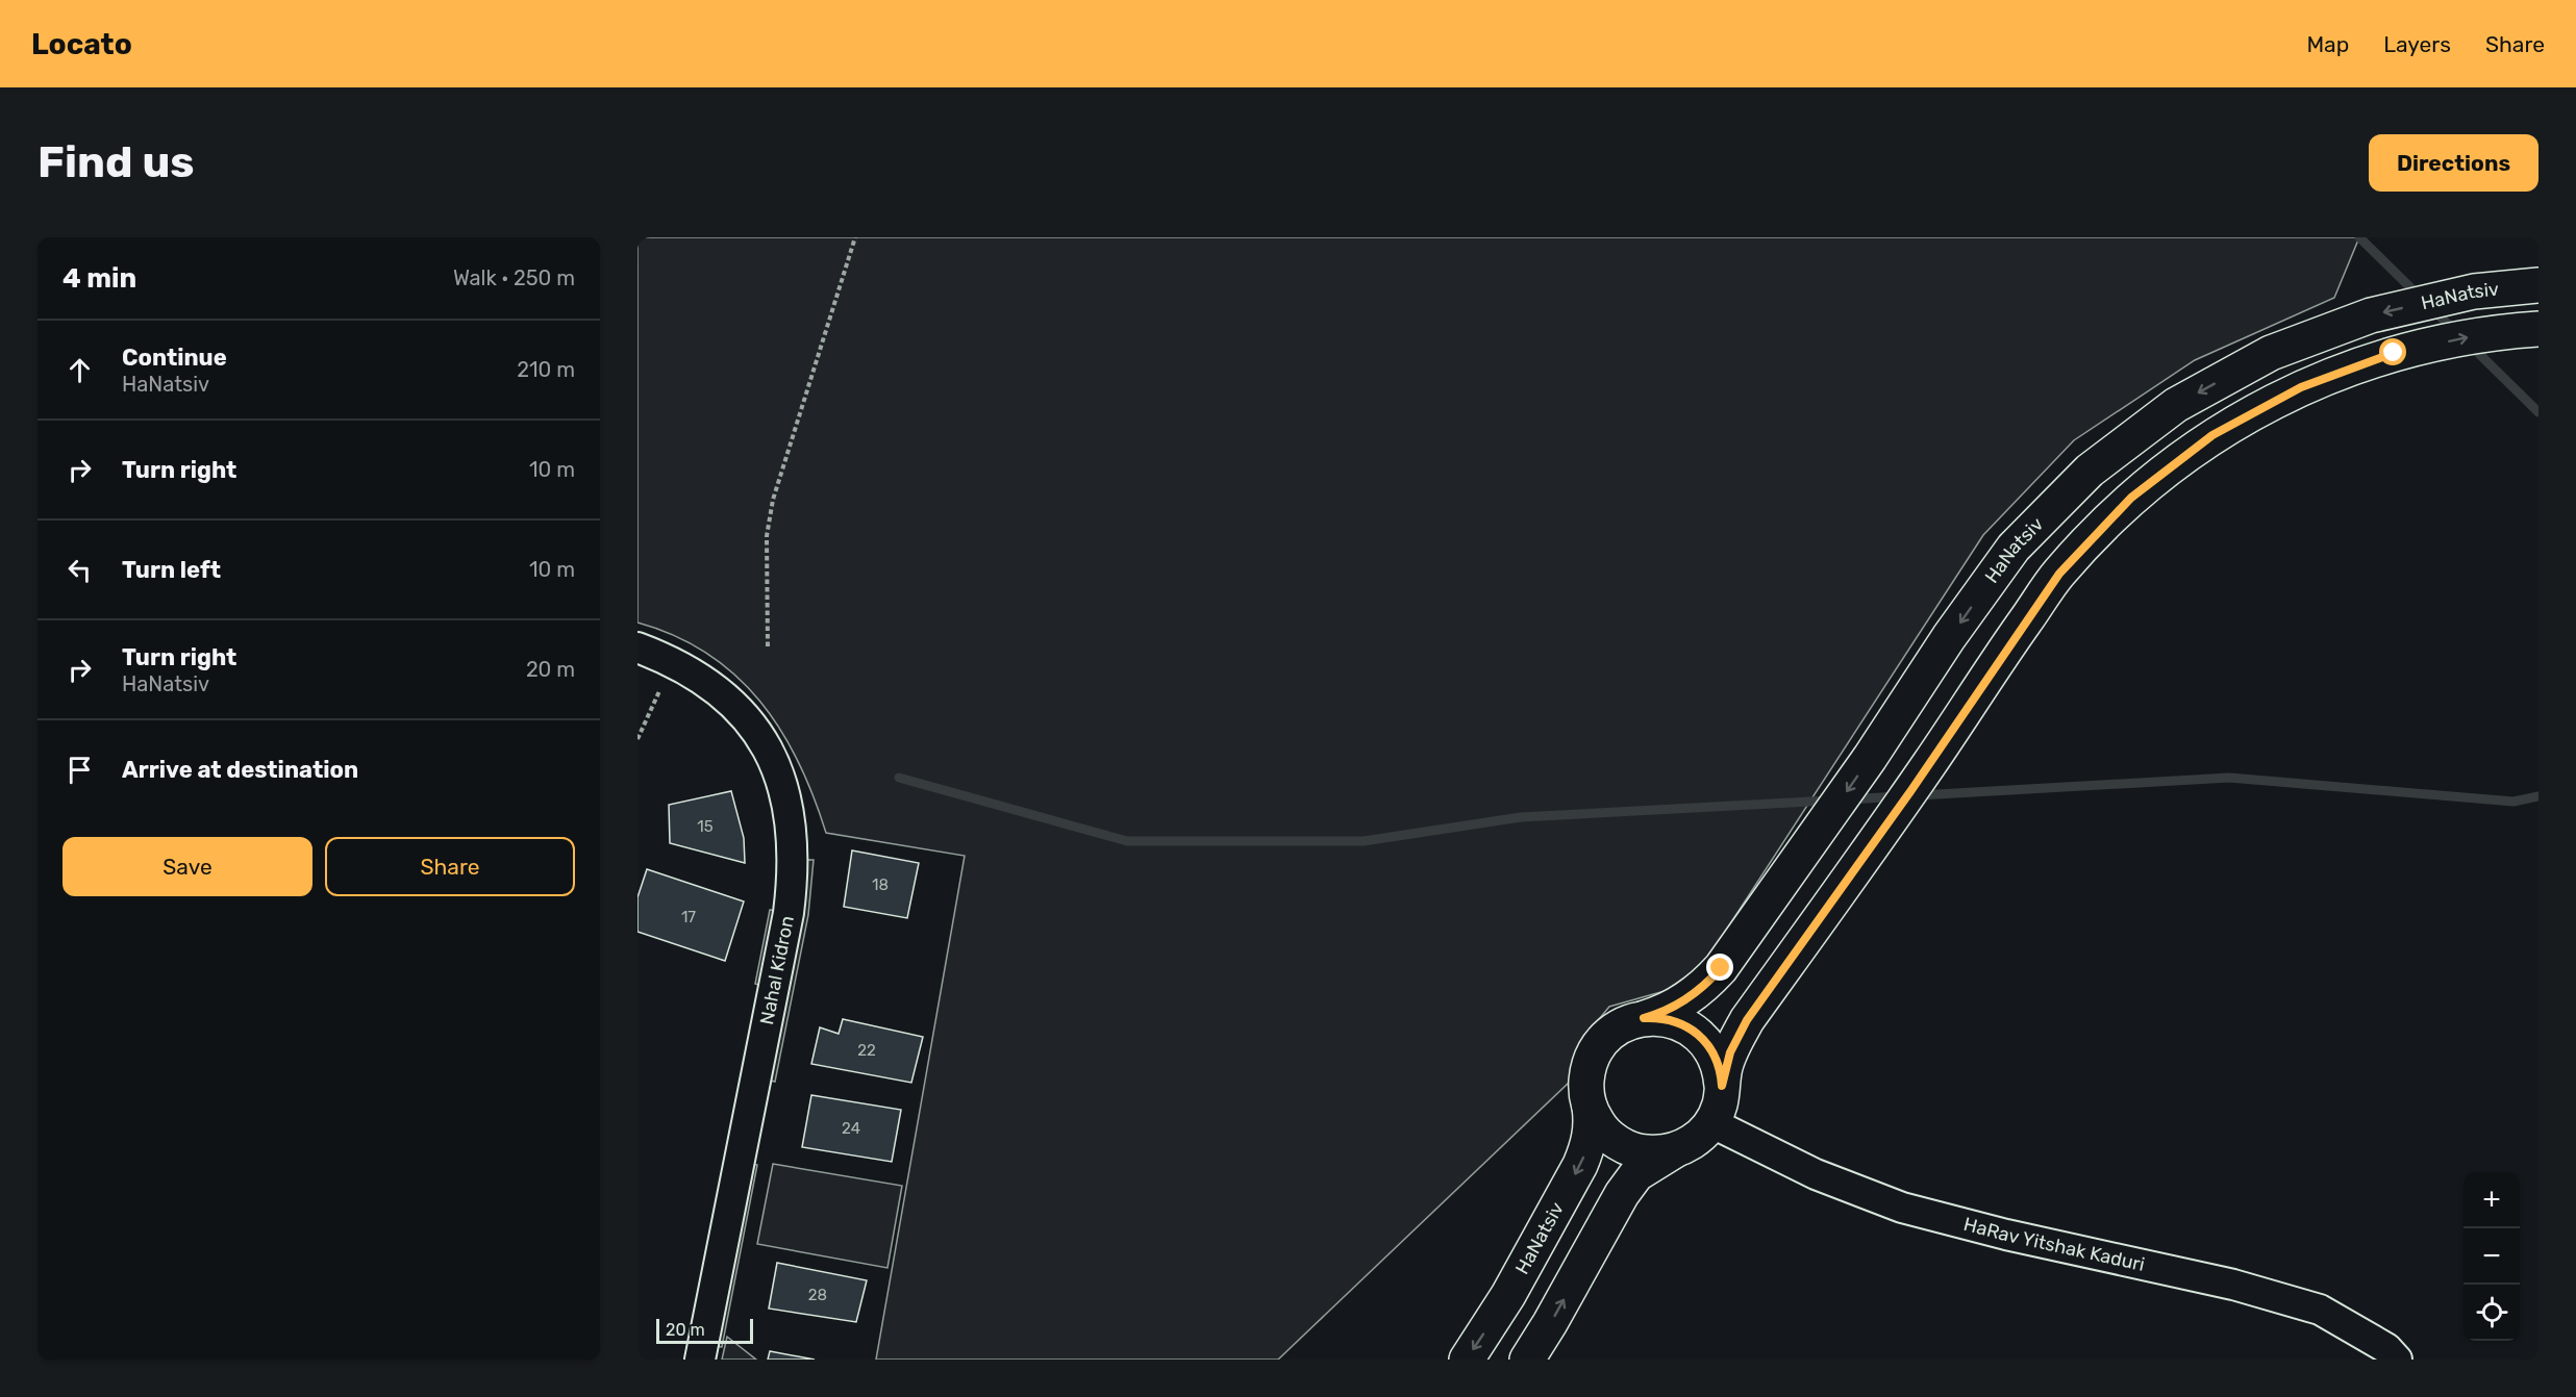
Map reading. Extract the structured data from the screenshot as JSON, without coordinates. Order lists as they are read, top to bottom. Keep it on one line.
{"streets":{"street":["HaNatsiv","Nahal Kidron","HaRav Yitshak Kaduri"]},"crossings":[["HaNatsiv","HaRav Yitshak Kaduri"]],"house_numbers":["15","18","17","22","24","28"],"scale_bar":"20 m","page":{"header":"Locato","nav":["Map","Layers","Share"],"buttons":["Directions",["Save","Share"]],"title":"Find us","heading":["4 min","Walk · 250 m"],"list":[["Continue","HaNatsiv","210 m"],["Turn right","10 m"],["Turn left","10 m"],["Turn right","HaNatsiv","20 m"],"Arrive at destination"],"map_buttons":["+","−"],"scale":"20 m"}}
